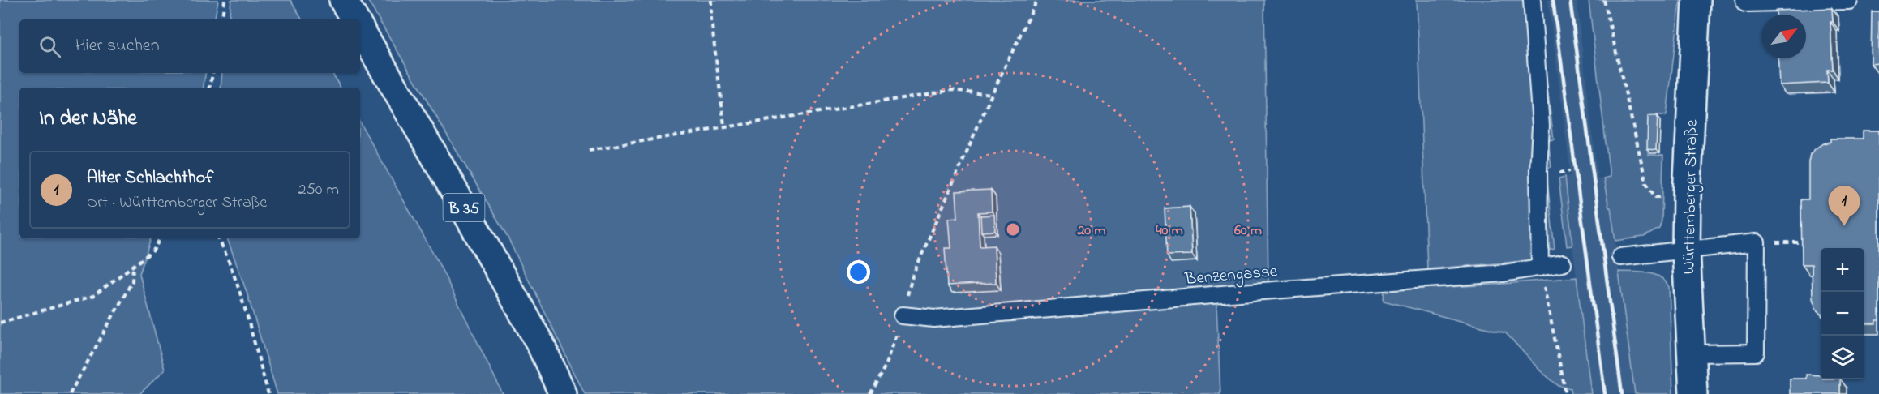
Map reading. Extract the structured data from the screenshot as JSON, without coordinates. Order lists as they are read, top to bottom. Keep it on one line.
{"streets":{"main road":["Württemberger Straße","B 35"],"lane":["Benzengasse"]},"north":"top right","page":{"search":"Hier suchen","heading":"In der Nähe","list":[{"mark":"1","name":"Alter Schlachthof","note":"Ort · Württemberger Straße","value":"250 m"}],"pins":"1","map_buttons":["+","−"]},"rings":["20 m","40 m","60 m"]}
